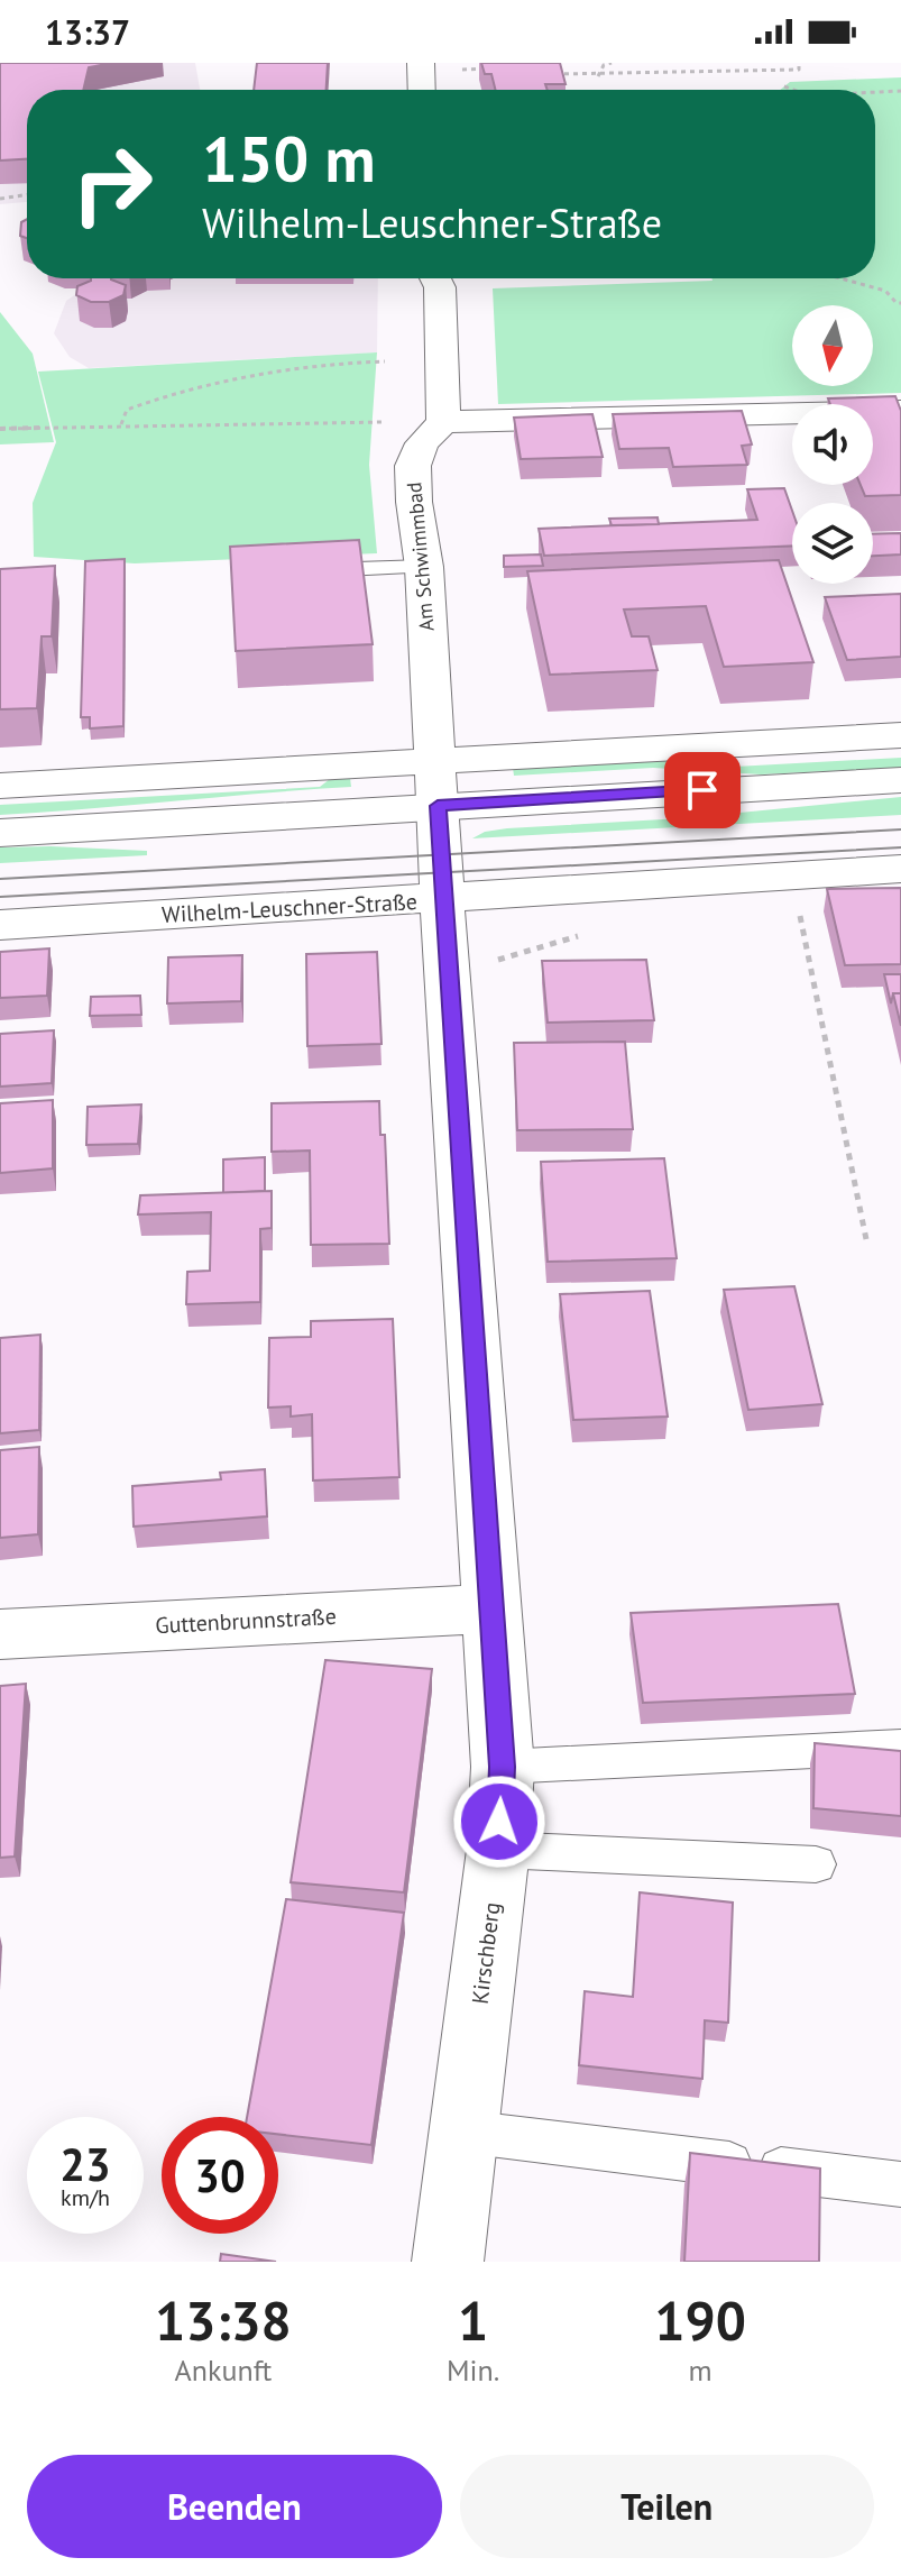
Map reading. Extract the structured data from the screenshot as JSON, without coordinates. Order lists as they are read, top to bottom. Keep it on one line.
{"streets":{"street":["Am Schwimmbad","Wilhelm-Leuschner-Straße","Guttenbrunnstraße","Kirschberg"]},"crossings":[["Am Schwimmbad","Kirschberg"],["Wilhelm-Leuschner-Straße","Kirschberg"],["Guttenbrunnstraße","Kirschberg"]],"north":"bottom","page":{"status":"13:37","turn":["150 m","Wilhelm-Leuschner-Straße"],"speed":"23 km/h","limit":"30","eta":["13:38","Ankunft","1","Min.","190","m"],"buttons":["Beenden","Teilen"]}}
